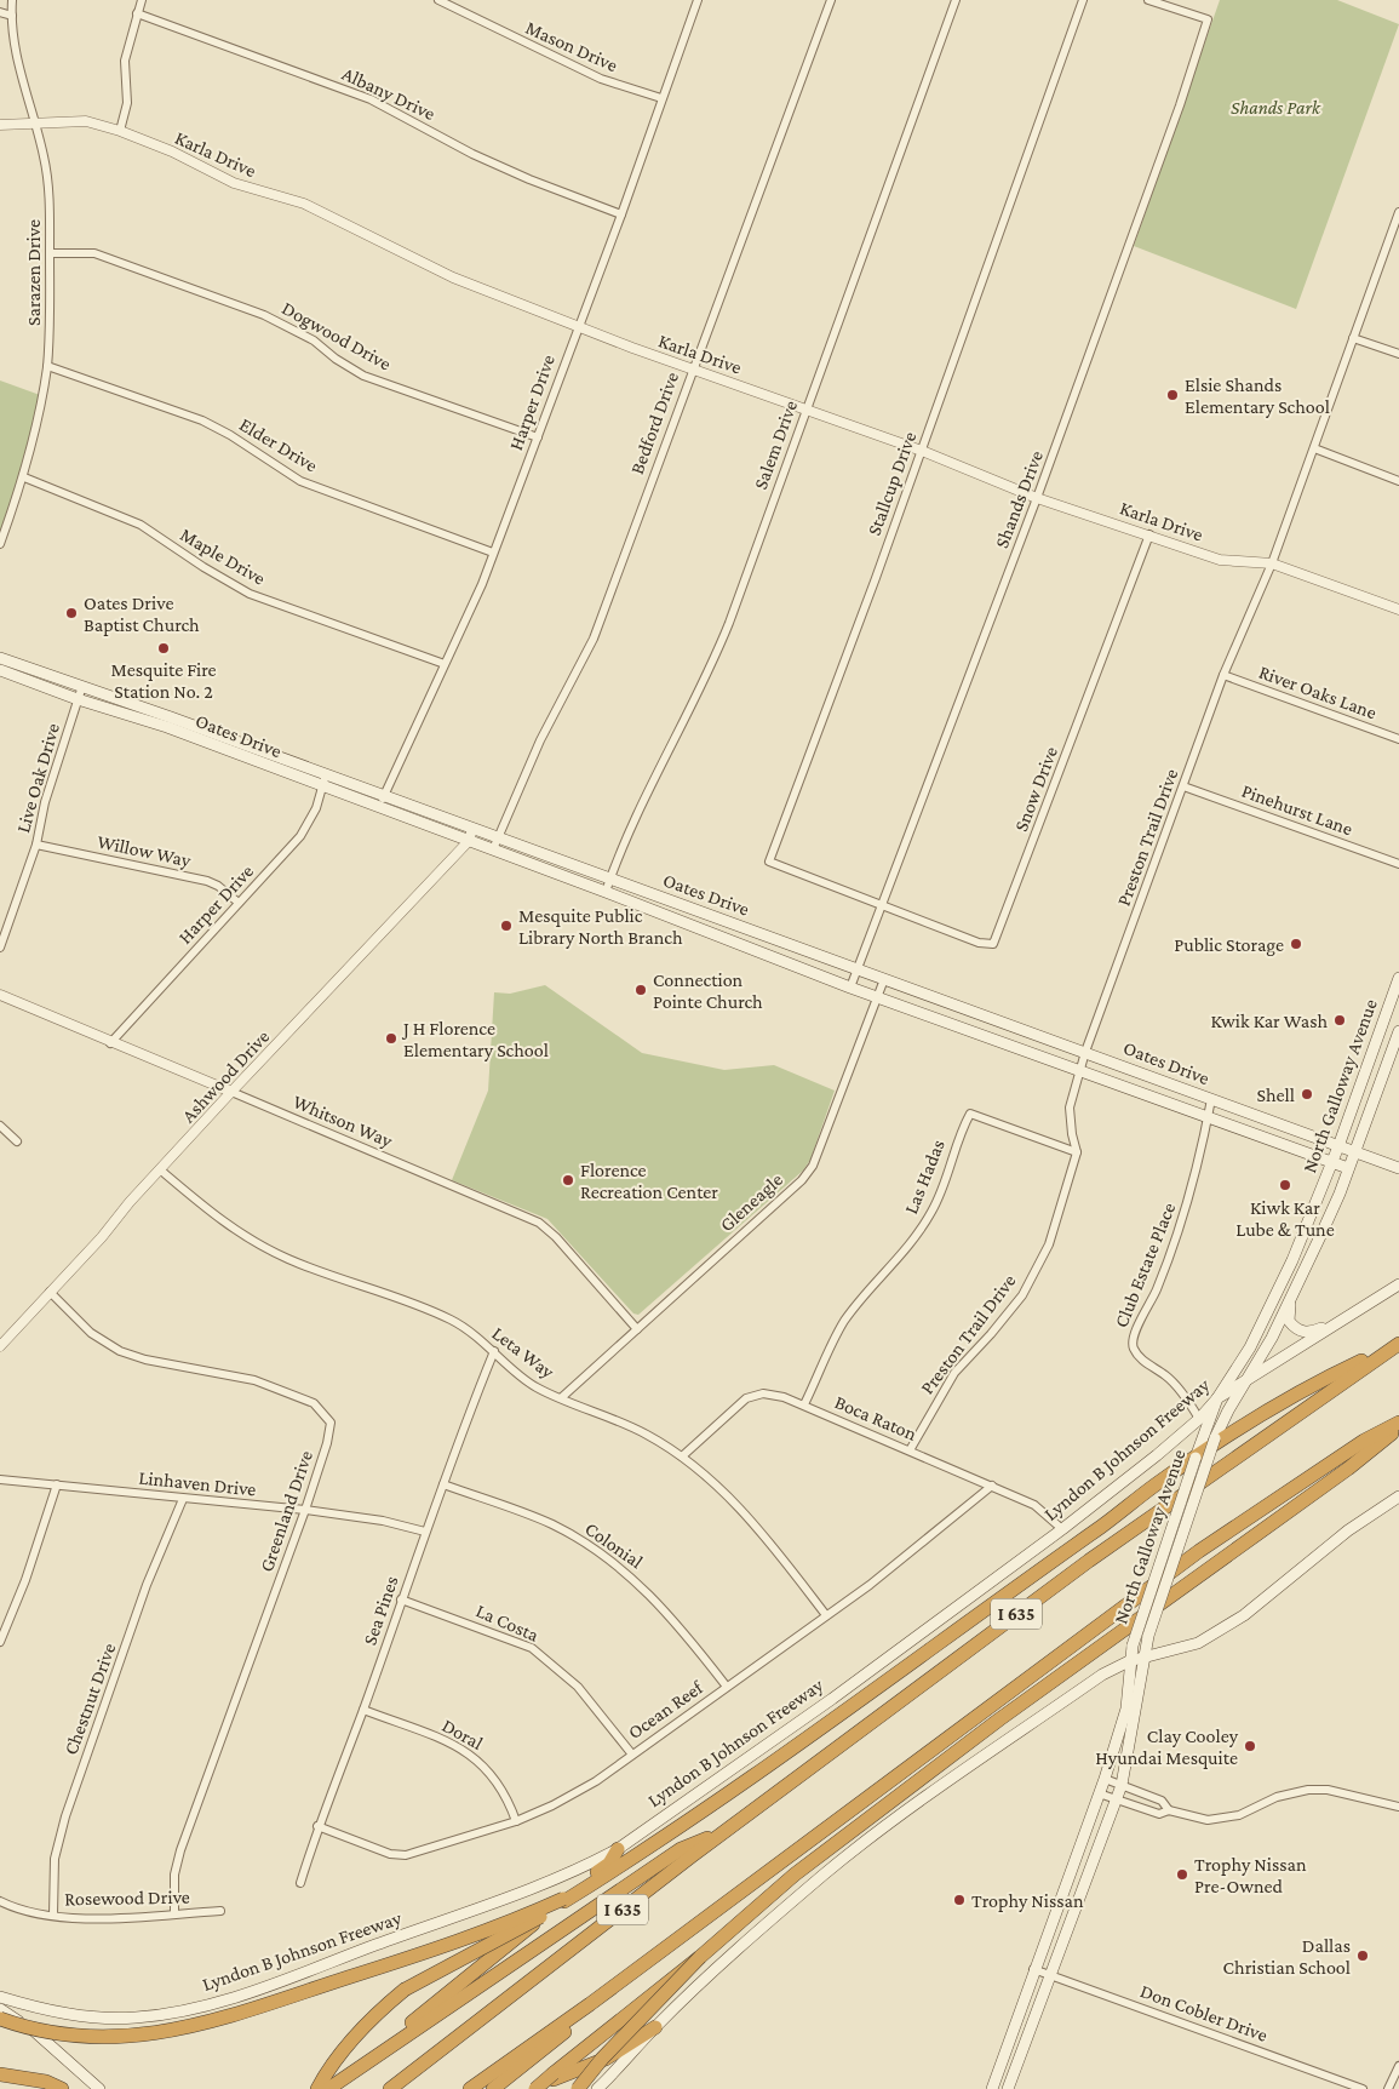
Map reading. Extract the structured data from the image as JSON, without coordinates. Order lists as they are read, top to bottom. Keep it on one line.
{"streets":{"highway":["I 635"],"main road":["Oates Drive","North Galloway Avenue","Lyndon B Johnson Freeway"],"street":["Mason Drive","Albany Drive","Karla Drive","Sarazen Drive","Dogwood Drive","Harper Drive","Bedford Drive","Elder Drive","Salem Drive","Stallcup Drive","Shands Drive","Maple Drive","River Oaks Lane","Live Oak Drive","Snow Drive","Pinehurst Lane","Preston Trail Drive","Willow Way","Ashwood Drive","Whitson Way","Las Hadas","Gleneagle","Club Estate Place","Leta Way","Boca Raton","Linhaven Drive","Greenland Drive","Colonial","Sea Pines","La Costa","Chestnut Drive","Ocean Reef","Doral","Rosewood Drive","Don Cobler Drive"]},"crossings":[["Mason Drive","Harper Drive"],["Albany Drive","Harper Drive"],["Karla Drive","Sarazen Drive"],["Karla Drive","Harper Drive"],["Karla Drive","Bedford Drive"],["Karla Drive","Salem Drive"],["Karla Drive","Stallcup Drive"],["Karla Drive","Shands Drive"],["Karla Drive","Snow Drive"],["Karla Drive","Preston Trail Drive"],["Sarazen Drive","Dogwood Drive"],["Sarazen Drive","Elder Drive"],["Sarazen Drive","Maple Drive"],["Dogwood Drive","Harper Drive"],["Harper Drive","Elder Drive"],["Harper Drive","Maple Drive"],["Harper Drive","Oates Drive"],["Harper Drive","Willow Way"],["Harper Drive","Whitson Way"],["Bedford Drive","Oates Drive"],["Salem Drive","Oates Drive"],["Stallcup Drive","Shands Drive"],["Stallcup Drive","Snow Drive"],["Shands Drive","Oates Drive"],["Shands Drive","Snow Drive"],["River Oaks Lane","Preston Trail Drive"],["Oates Drive","Live Oak Drive"],["Oates Drive","Preston Trail Drive"],["Oates Drive","Ashwood Drive"],["Oates Drive","North Galloway Avenue"],["Oates Drive","Gleneagle"],["Oates Drive","Club Estate Place"],["Live Oak Drive","Willow Way"],["Pinehurst Lane","Preston Trail Drive"],["Preston Trail Drive","Las Hadas"],["Preston Trail Drive","Boca Raton"],["Ashwood Drive","Whitson Way"],["Ashwood Drive","Leta Way"],["Ashwood Drive","Greenland Drive"],["North Galloway Avenue","Lyndon B Johnson Freeway"],["North Galloway Avenue","Don Cobler Drive"],["Whitson Way","Gleneagle"],["Las Hadas","Boca Raton"],["Gleneagle","Leta Way"],["Club Estate Place","Lyndon B Johnson Freeway"],["Leta Way","Boca Raton"],["Leta Way","Sea Pines"],["Leta Way","Ocean Reef"],["Boca Raton","Lyndon B Johnson Freeway"],["Boca Raton","Ocean Reef"],["Linhaven Drive","Greenland Drive"],["Linhaven Drive","Sea Pines"],["Linhaven Drive","Chestnut Drive"],["Greenland Drive","Rosewood Drive"],["Colonial","Sea Pines"],["Colonial","Ocean Reef"],["Sea Pines","La Costa"],["Sea Pines","Ocean Reef"],["Sea Pines","Doral"],["La Costa","Ocean Reef"],["Chestnut Drive","Rosewood Drive"],["Ocean Reef","Doral"]],"parks":["Shands Park"],"places":["Elsie Shands Elementary School","Oates Drive Baptist Church","Mesquite Fire Station No. 2","Mesquite Public Library North Branch","Public Storage","Connection Pointe Church","Kwik Kar Wash","J H Florence Elementary School","Shell","Florence Recreation Center","Kiwk Kar Lube & Tune","Clay Cooley Hyundai Mesquite","Trophy Nissan Pre-Owned","Trophy Nissan","Dallas Christian School"]}
